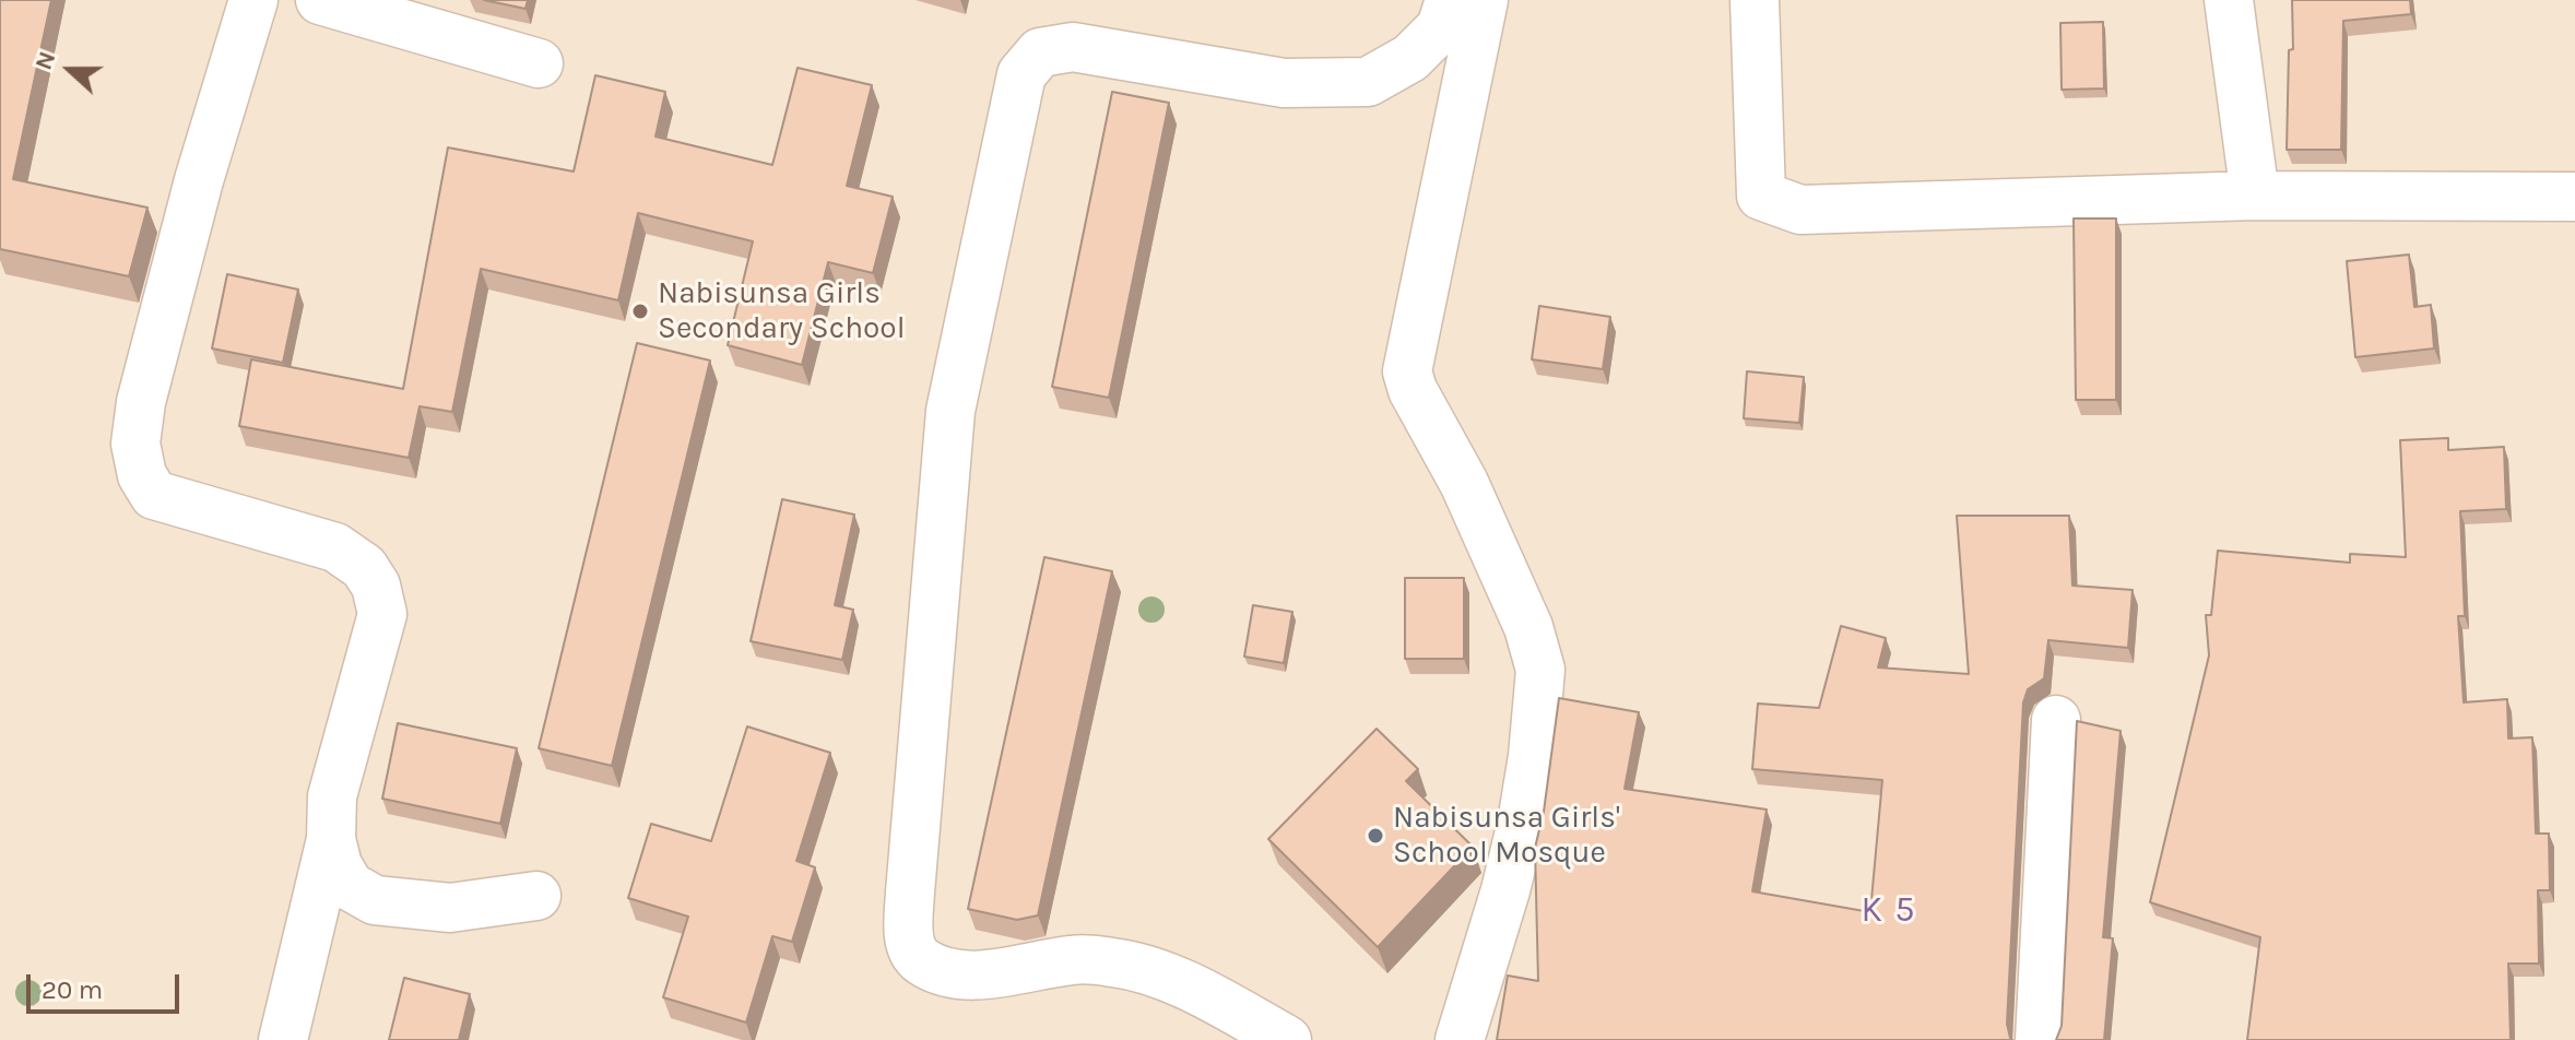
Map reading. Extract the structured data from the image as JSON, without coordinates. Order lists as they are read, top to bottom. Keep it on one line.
{"districts":["K 5"],"places":["Nabisunsa Girls Secondary School","Nabisunsa Girls' School Mosque"],"scale_bar":"20 m","north":"left"}
